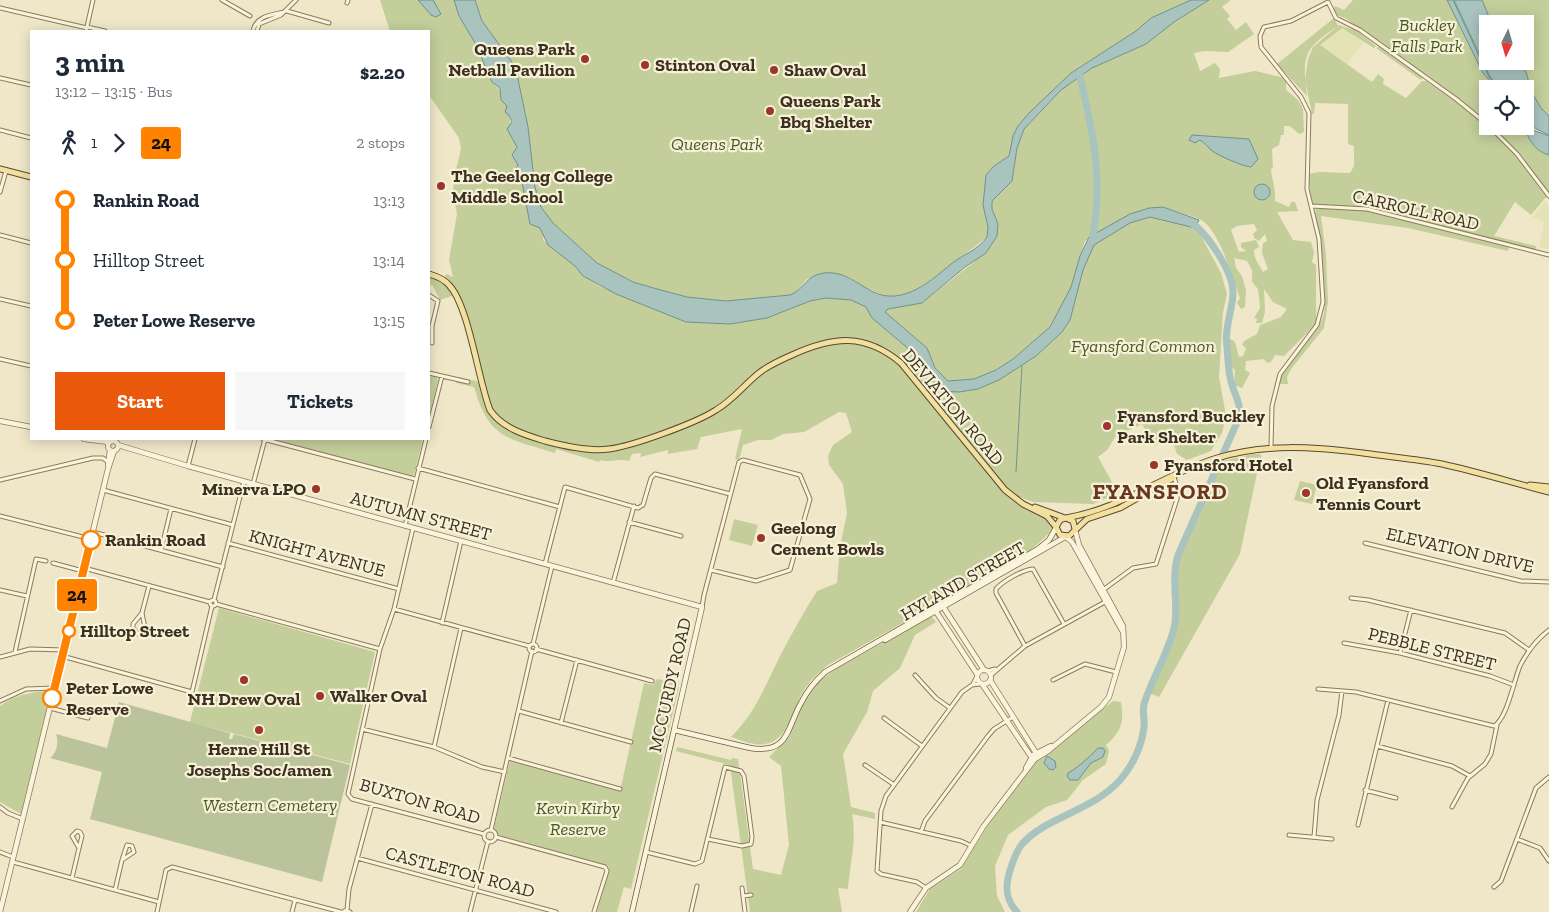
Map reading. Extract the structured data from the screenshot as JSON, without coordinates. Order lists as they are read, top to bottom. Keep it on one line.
{"streets":{"main road":["DEVIATION ROAD"],"street":["CARROLL ROAD","AUTUMN STREET","ELEVATION DRIVE","KNIGHT AVENUE","HYLAND STREET","PEBBLE STREET","MCCURDY ROAD","BUXTON ROAD","CASTLETON ROAD"]},"crossings":[["DEVIATION ROAD","HYLAND STREET"],["AUTUMN STREET","MCCURDY ROAD"],["HYLAND STREET","MCCURDY ROAD"]],"districts":["FYANSFORD"],"parks":["Buckley Falls Park","Queens Park","Fyansford Common","Western Cemetery","Kevin Kirby Reserve"],"places":["Queens Park Netball Pavilion","Stinton Oval","Shaw Oval","Queens Park Bbq Shelter","The Geelong College Middle School","Fyansford Buckley Park Shelter","Fyansford Hotel","Minerva LPO","Old Fyansford Tennis Court","Geelong Cement Bowls","Rankin Road","Hilltop Street","NH Drew Oval","Walker Oval","Peter Lowe Reserve","Herne Hill St Josephs Soc/amen"],"lines":["bus line 24"],"north":"bottom","page":{"on_map":"24","heading":["3 min","13:12 – 13:15 · Bus","$2.20"],"legs":["1","24","2 stops"],"list":[{"name":"Rankin Road","value":"13:13"},{"name":"Hilltop Street","value":"13:14"},{"name":"Peter Lowe Reserve","value":"13:15"}],"buttons":["Start","Tickets"]}}
